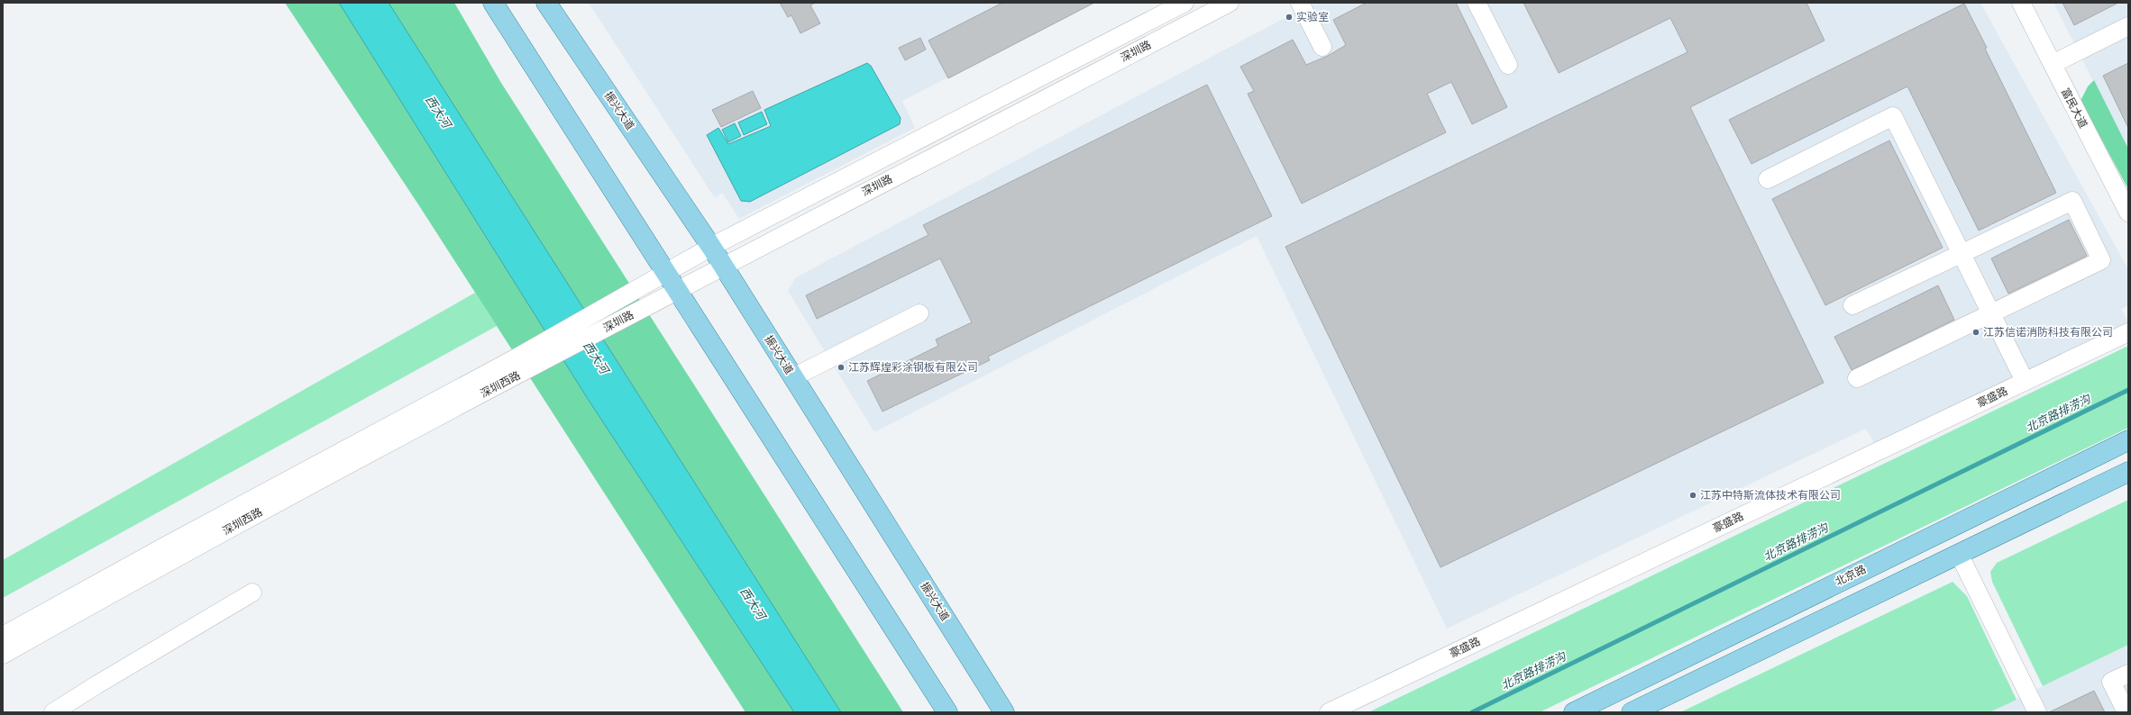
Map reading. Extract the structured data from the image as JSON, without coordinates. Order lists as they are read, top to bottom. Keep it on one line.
{"streets":{"main road":["振兴大道","北京路"],"street":["深圳路","富民大道","深圳西路","豪盛路"]},"crossings":[["深圳路","振兴大道"],["深圳路","深圳西路"]],"water":["西大河","北京路排涝沟"],"places":["实验室","江苏信诺消防科技有限公司","江苏辉煌彩涂钢板有限公司","江苏中特斯流体技术有限公司"]}
